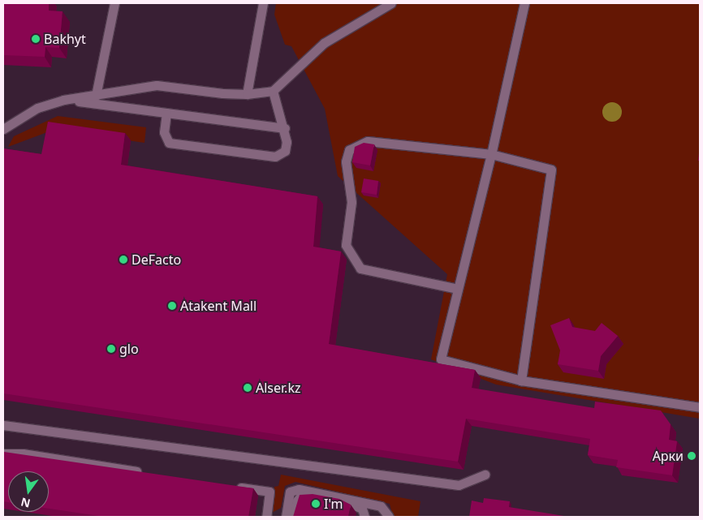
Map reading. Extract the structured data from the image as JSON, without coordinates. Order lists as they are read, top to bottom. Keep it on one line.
{"places":["Bakhyt","DeFacto","Atakent Mall","glo","Alser.kz","Арки","I'm"],"north":"bottom"}
